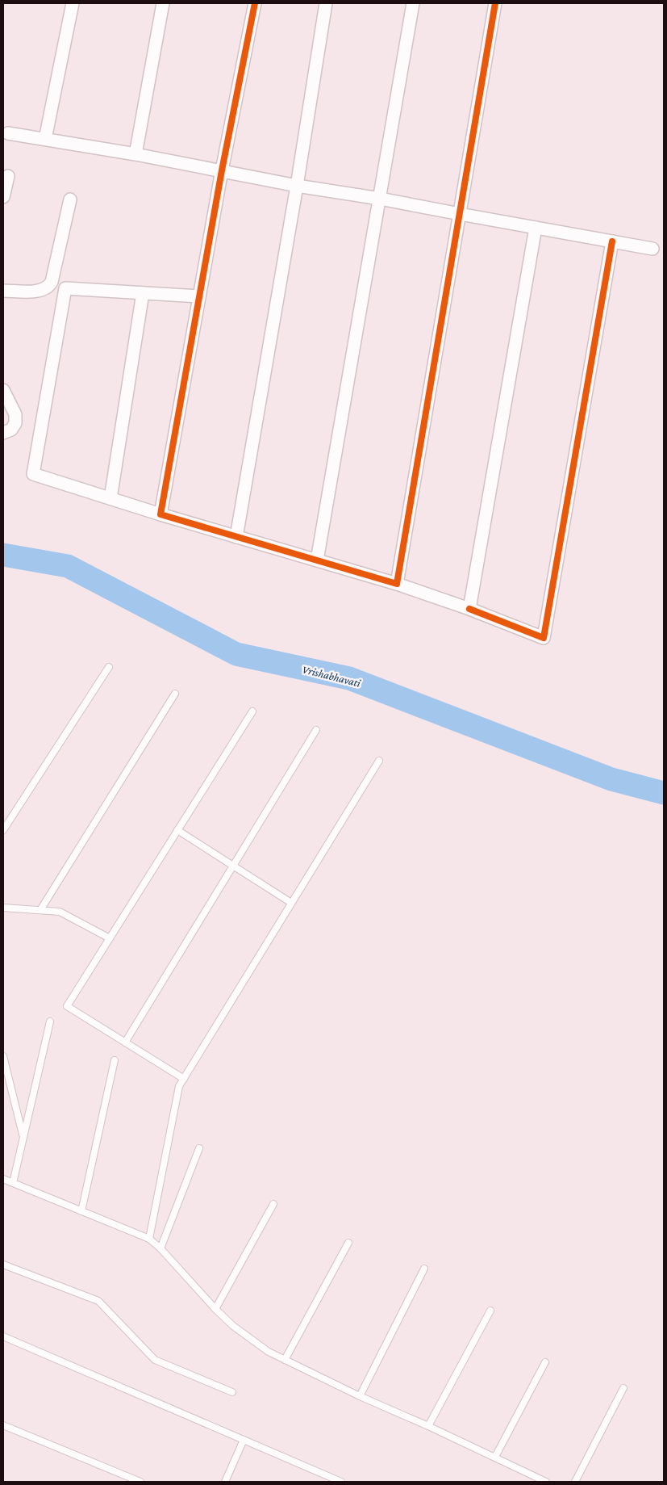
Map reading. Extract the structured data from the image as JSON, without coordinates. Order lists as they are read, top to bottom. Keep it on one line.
{"water":["Vrishabhavati"]}
